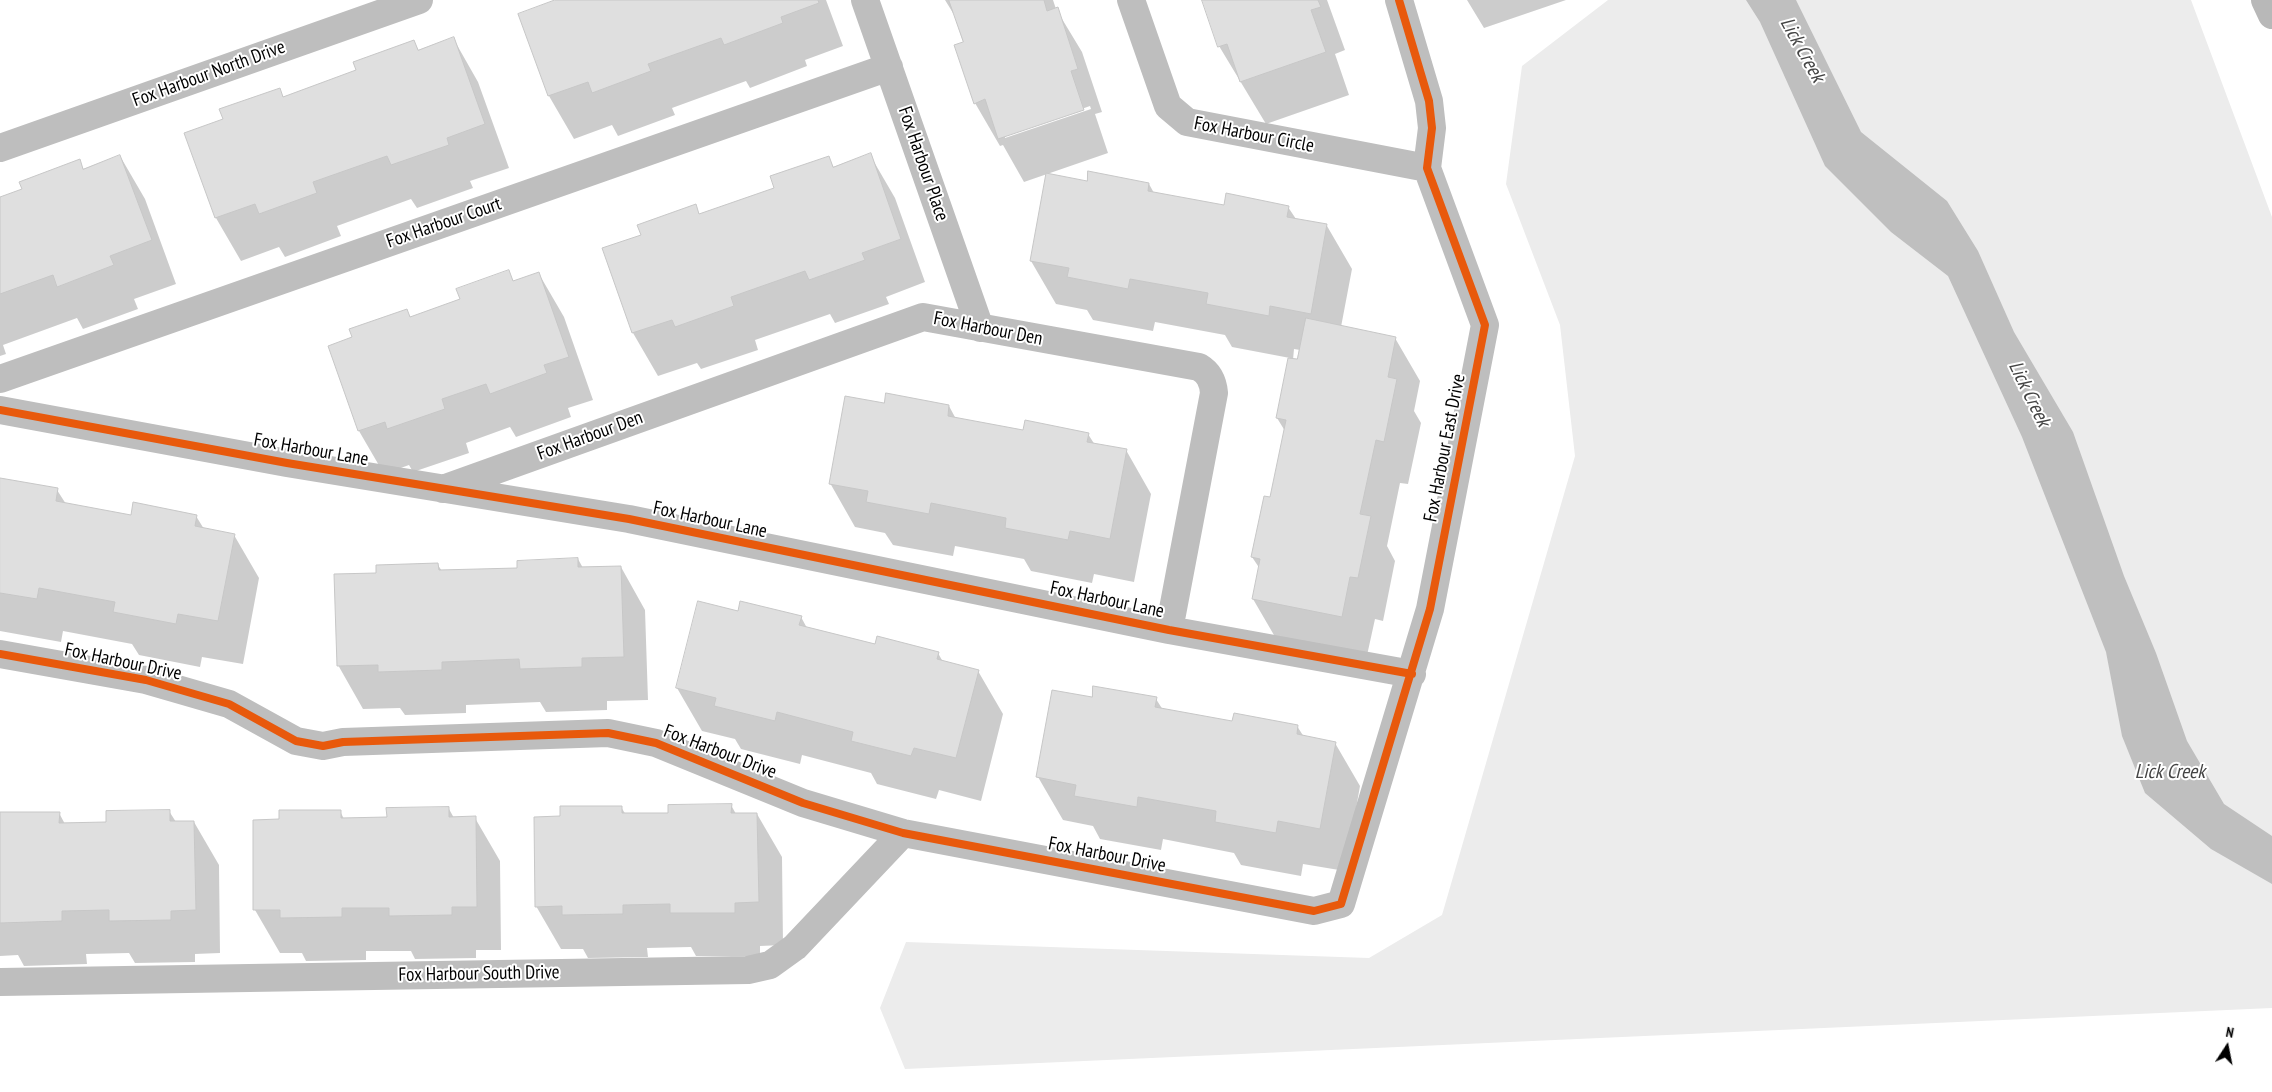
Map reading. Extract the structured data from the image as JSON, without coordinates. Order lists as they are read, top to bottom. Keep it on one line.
{"streets":{"street":["Fox Harbour North Drive","Fox Harbour Circle","Fox Harbour Place","Fox Harbour Court","Fox Harbour Den","Fox Harbour East Drive","Fox Harbour Lane","Fox Harbour Drive","Fox Harbour South Drive"]},"crossings":[["Fox Harbour Circle","Fox Harbour East Drive"],["Fox Harbour Place","Fox Harbour Court"],["Fox Harbour Place","Fox Harbour Den"],["Fox Harbour Den","Fox Harbour Lane"],["Fox Harbour East Drive","Fox Harbour Lane"],["Fox Harbour East Drive","Fox Harbour Drive"],["Fox Harbour Drive","Fox Harbour South Drive"]],"water":["Lick Creek"],"north":"top"}
